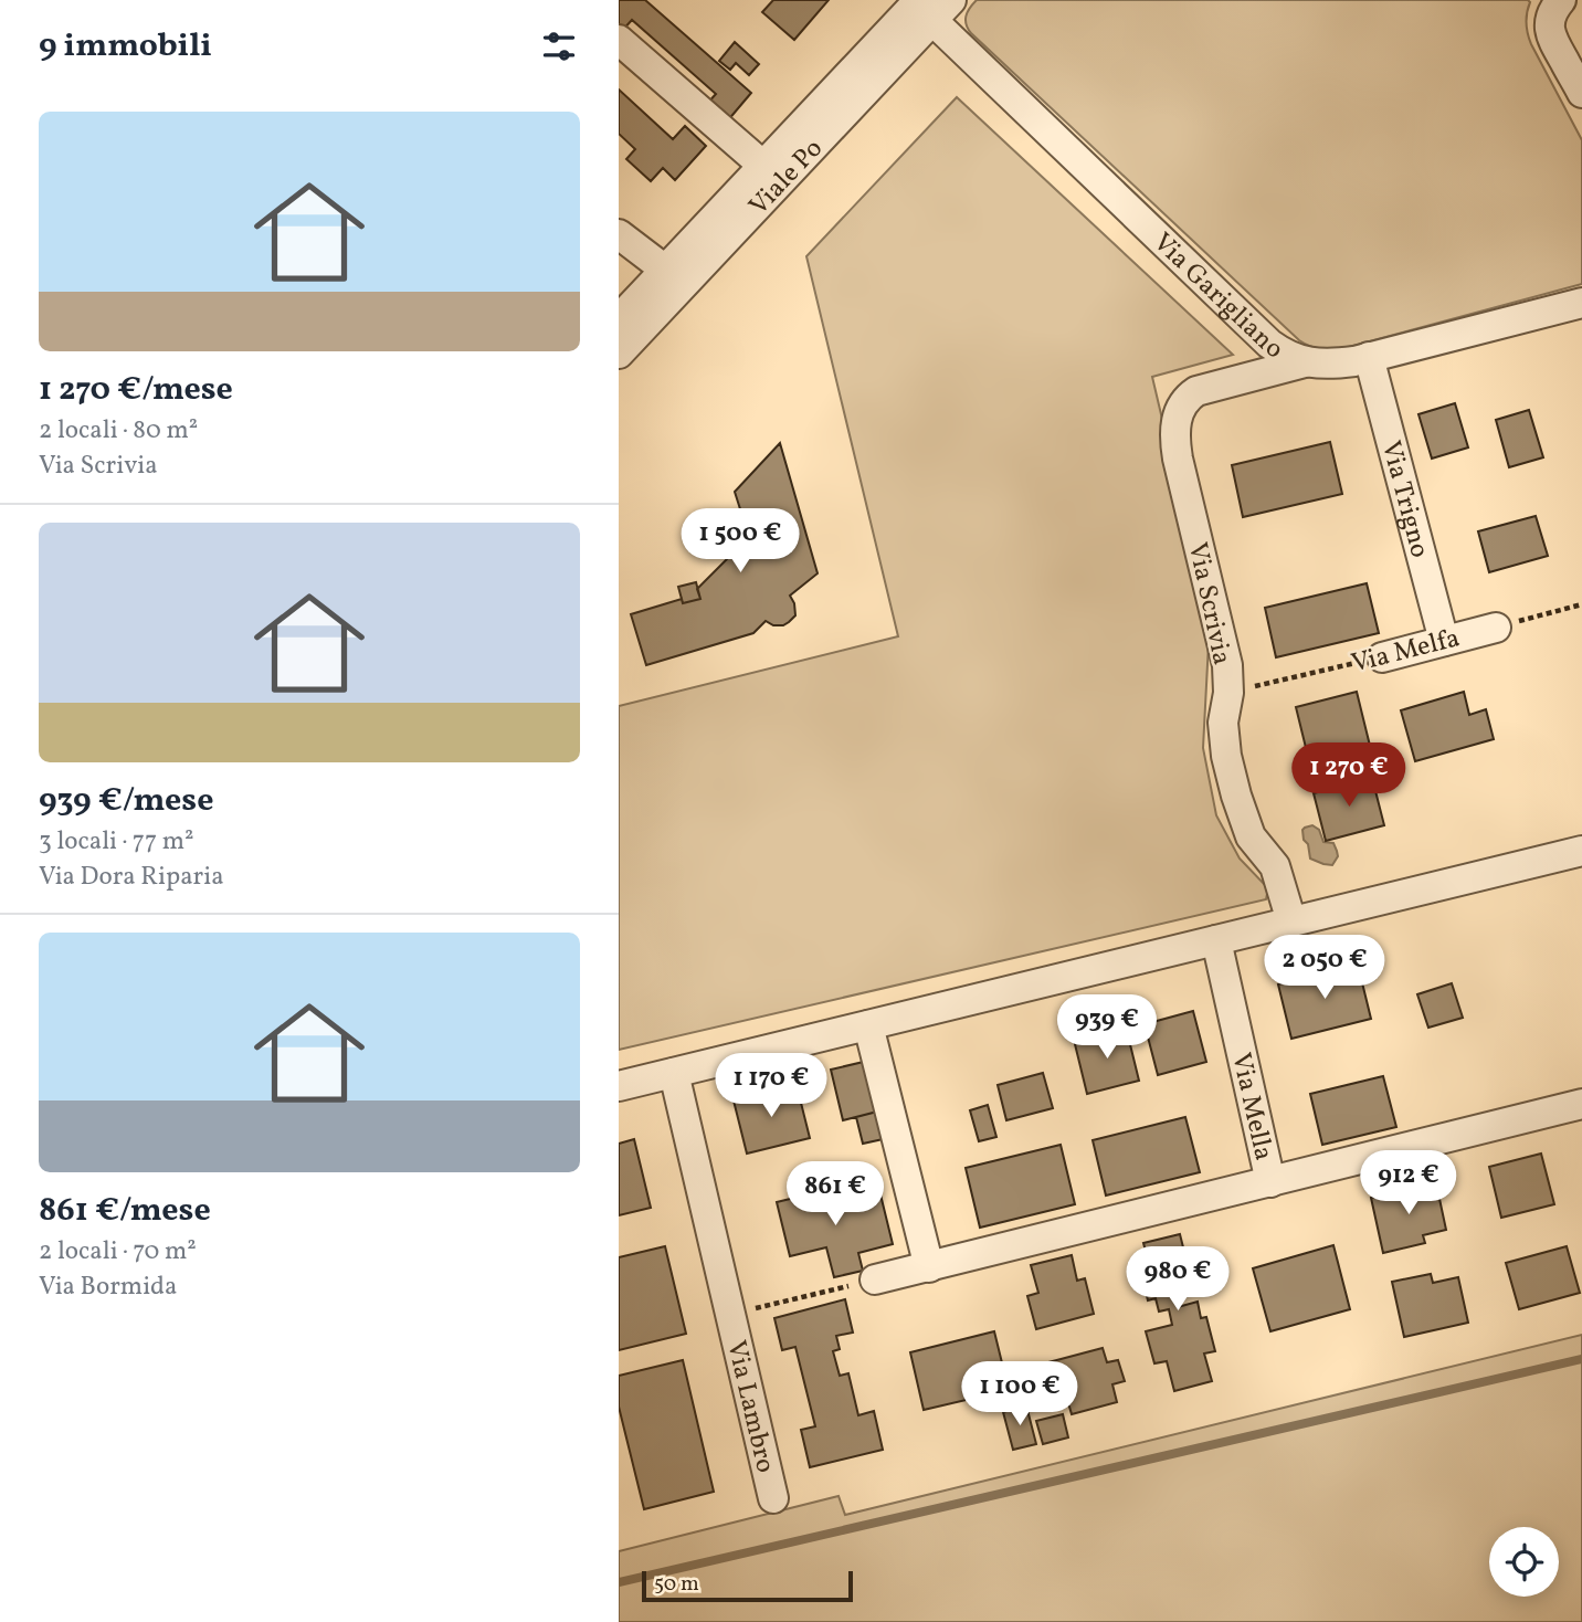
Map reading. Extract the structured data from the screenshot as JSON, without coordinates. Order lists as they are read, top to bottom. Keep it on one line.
{"streets":{"street":["Viale Po","Via Garigliano","Via Trigno","Via Scrivia","Via Melfa","Via Mella","Via Lambro"]},"crossings":[["Viale Po","Via Garigliano"],["Via Garigliano","Via Trigno"],["Via Garigliano","Via Scrivia"],["Via Trigno","Via Melfa"],["Via Scrivia","Via Melfa"]],"scale_bar":"50 m","page":{"heading":"9 immobili","list":[{"name":"1 270 €/mese","note":"2 locali · 80 m² · Via Scrivia"},{"name":"939 €/mese","note":"3 locali · 77 m² · Via Dora Riparia"},{"name":"861 €/mese","note":"2 locali · 70 m² · Via Bormida"}],"price":["1 500 €","1 270 €","2 050 €","939 €","1 170 €","912 €","861 €","980 €","1 100 €"],"scale":"50 m"}}
